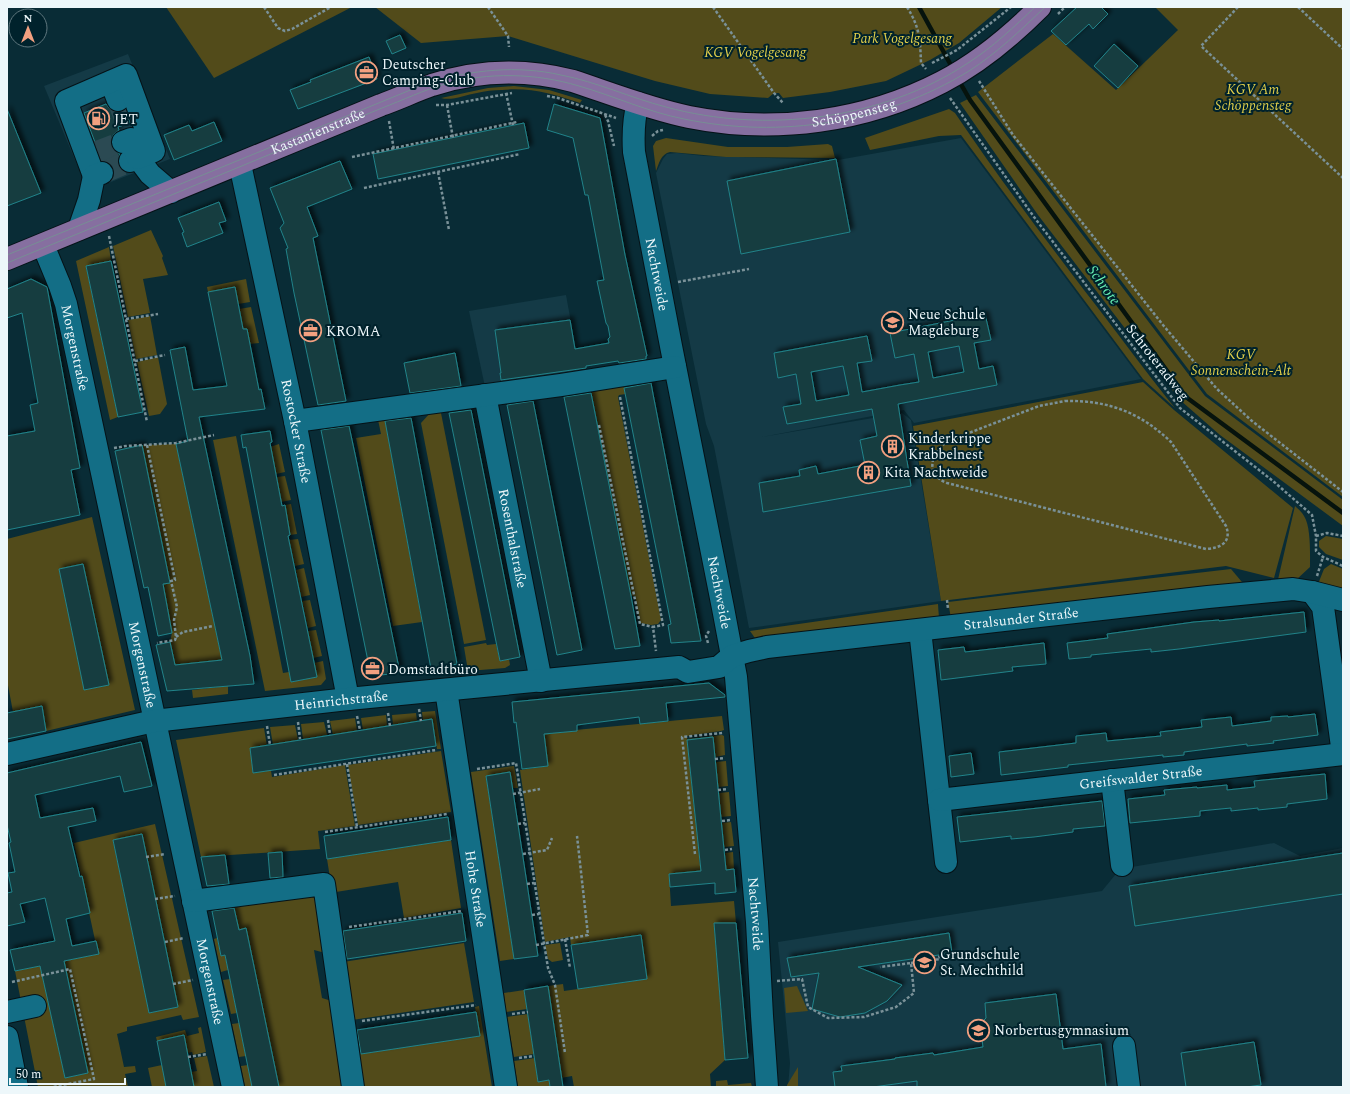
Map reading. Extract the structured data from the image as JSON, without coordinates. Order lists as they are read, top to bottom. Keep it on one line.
{"streets":{"main road":["Schöppensteg","Kastanienstraße"],"street":["Nachtweide","Morgenstraße","Rostocker Straße","Rosenthalstraße","Stralsunder Straße","Heinrichstraße","Greifswalder Straße","Hohe Straße"],"path":["Schroteradweg"]},"crossings":[["Schöppensteg","Kastanienstraße"],["Schöppensteg","Nachtweide"],["Schöppensteg","Schroteradweg"],["Kastanienstraße","Nachtweide"],["Kastanienstraße","Morgenstraße"],["Kastanienstraße","Rostocker Straße"],["Nachtweide","Stralsunder Straße"],["Nachtweide","Heinrichstraße"],["Morgenstraße","Heinrichstraße"],["Rostocker Straße","Heinrichstraße"],["Rosenthalstraße","Heinrichstraße"],["Stralsunder Straße","Heinrichstraße"],["Heinrichstraße","Hohe Straße"]],"water":["Schrote"],"parks":["Park Vogelgesang","KGV Vogelgesang","KGV Am Schöppensteg","KGV Sonnenschein-Alt"],"places":{"office":["Deutscher Camping-Club","KROMA","Domstadtbüro"],"fuel station":["JET"],"school or university":["Neue Schule Magdeburg","Grundschule St. Mechthild","Norbertusgymnasium"],"building":["Kinderkrippe Krabbelnest","Kita Nachtweide"]},"scale_bar":"50 m","north":"top"}
